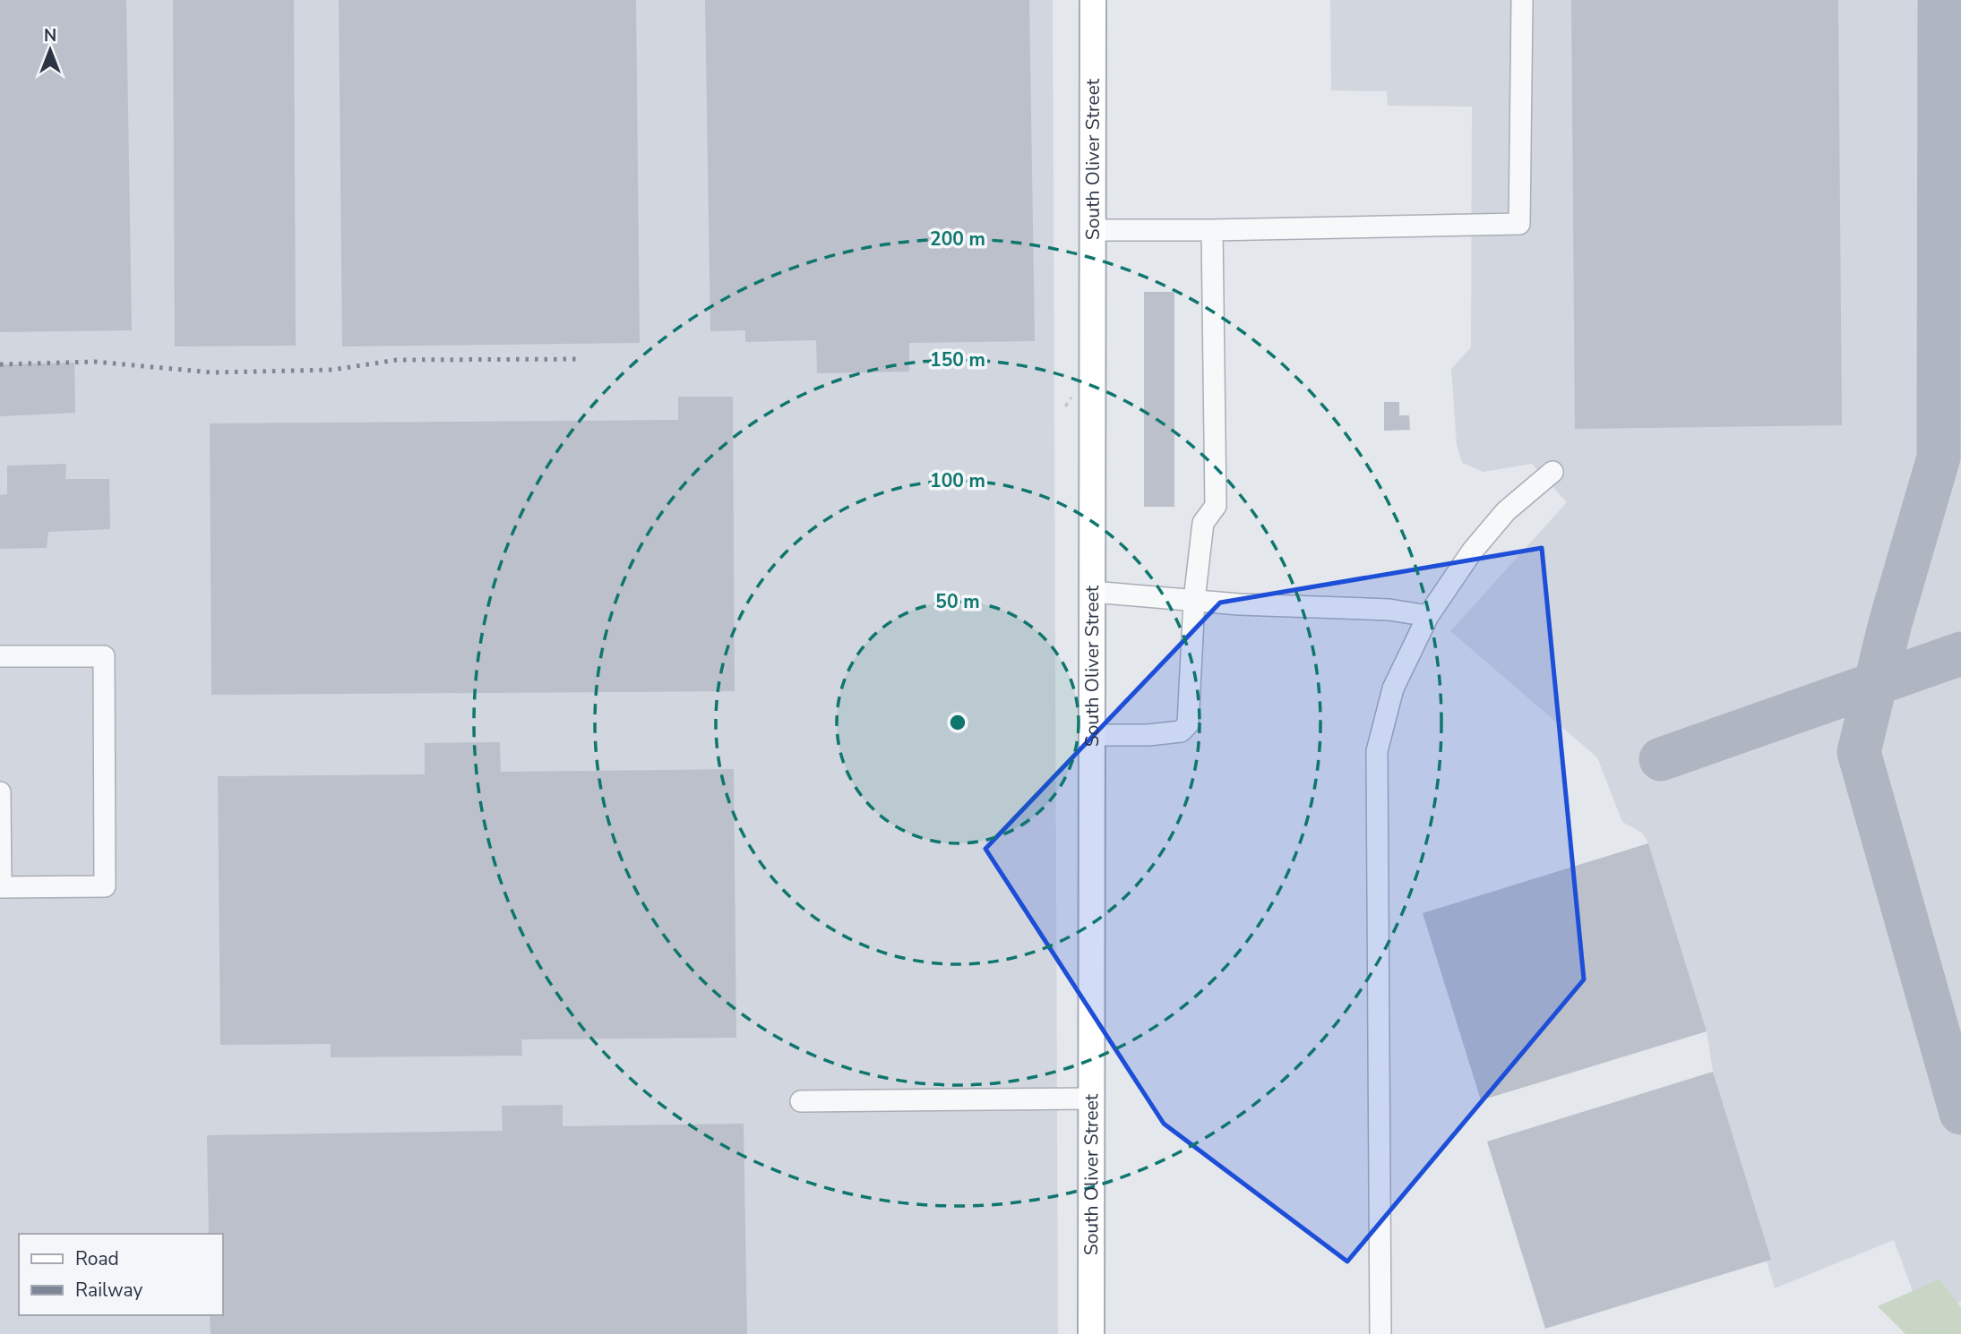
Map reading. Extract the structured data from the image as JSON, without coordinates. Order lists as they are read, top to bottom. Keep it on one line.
{"streets":{"main road":["South Oliver Street"]},"legend":["Road","Railway"],"north":"top","rings":["200 m","150 m","100 m","50 m"]}
